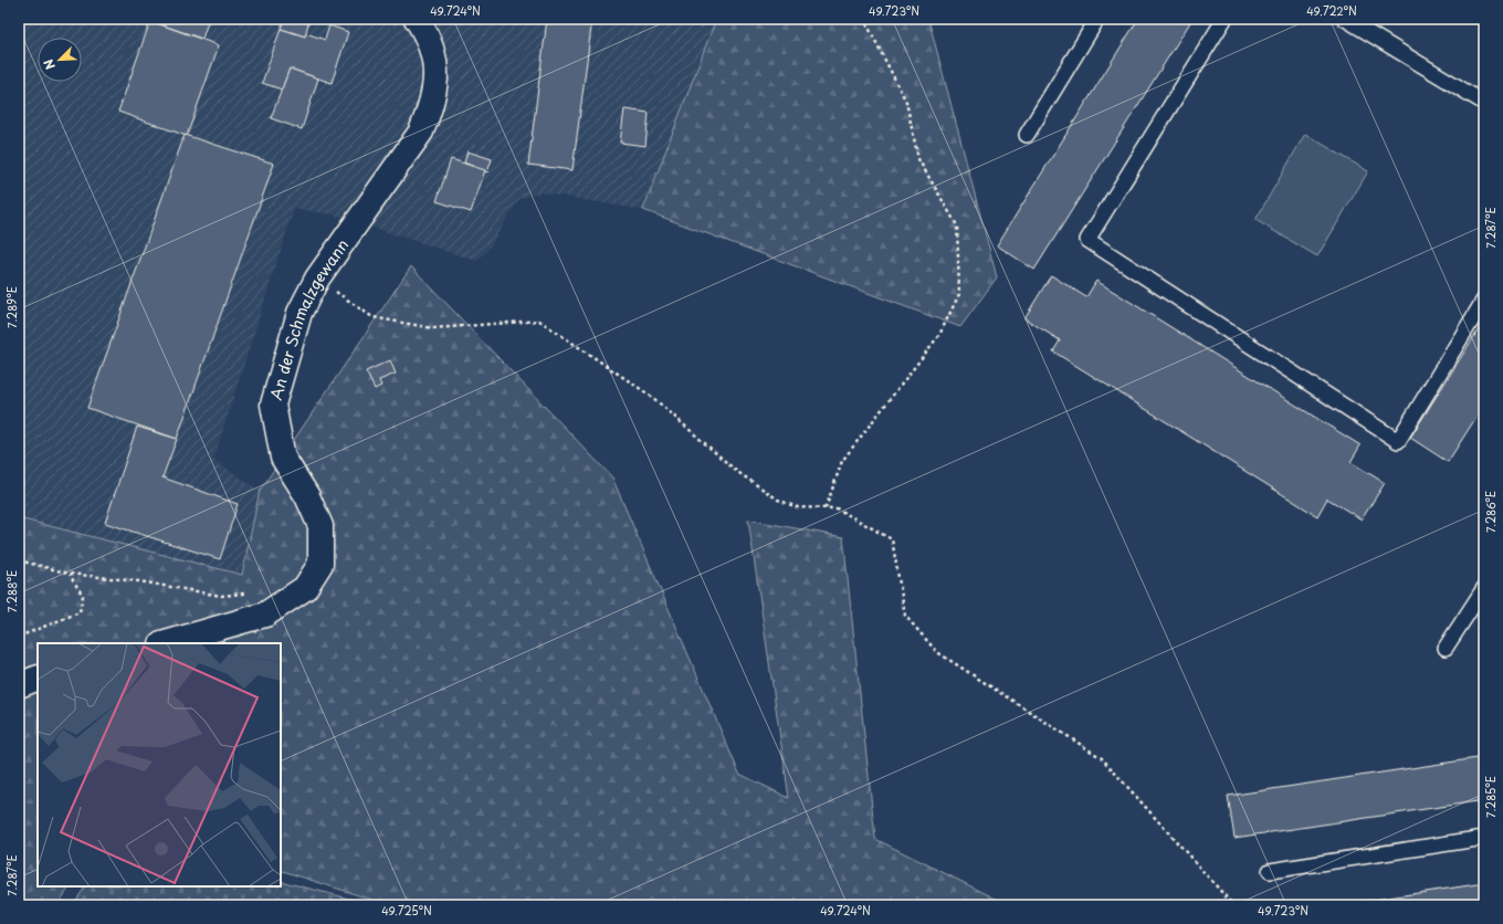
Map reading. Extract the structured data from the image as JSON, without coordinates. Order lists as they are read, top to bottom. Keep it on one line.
{"streets":{"street":["An der Schmalzgewann"]},"north":"bottom left","coordinates":["49.724°N","49.723°N","49.722°N","7.287°E","7.289°E","7.286°E","7.288°E","7.285°E","49.725°N"]}
